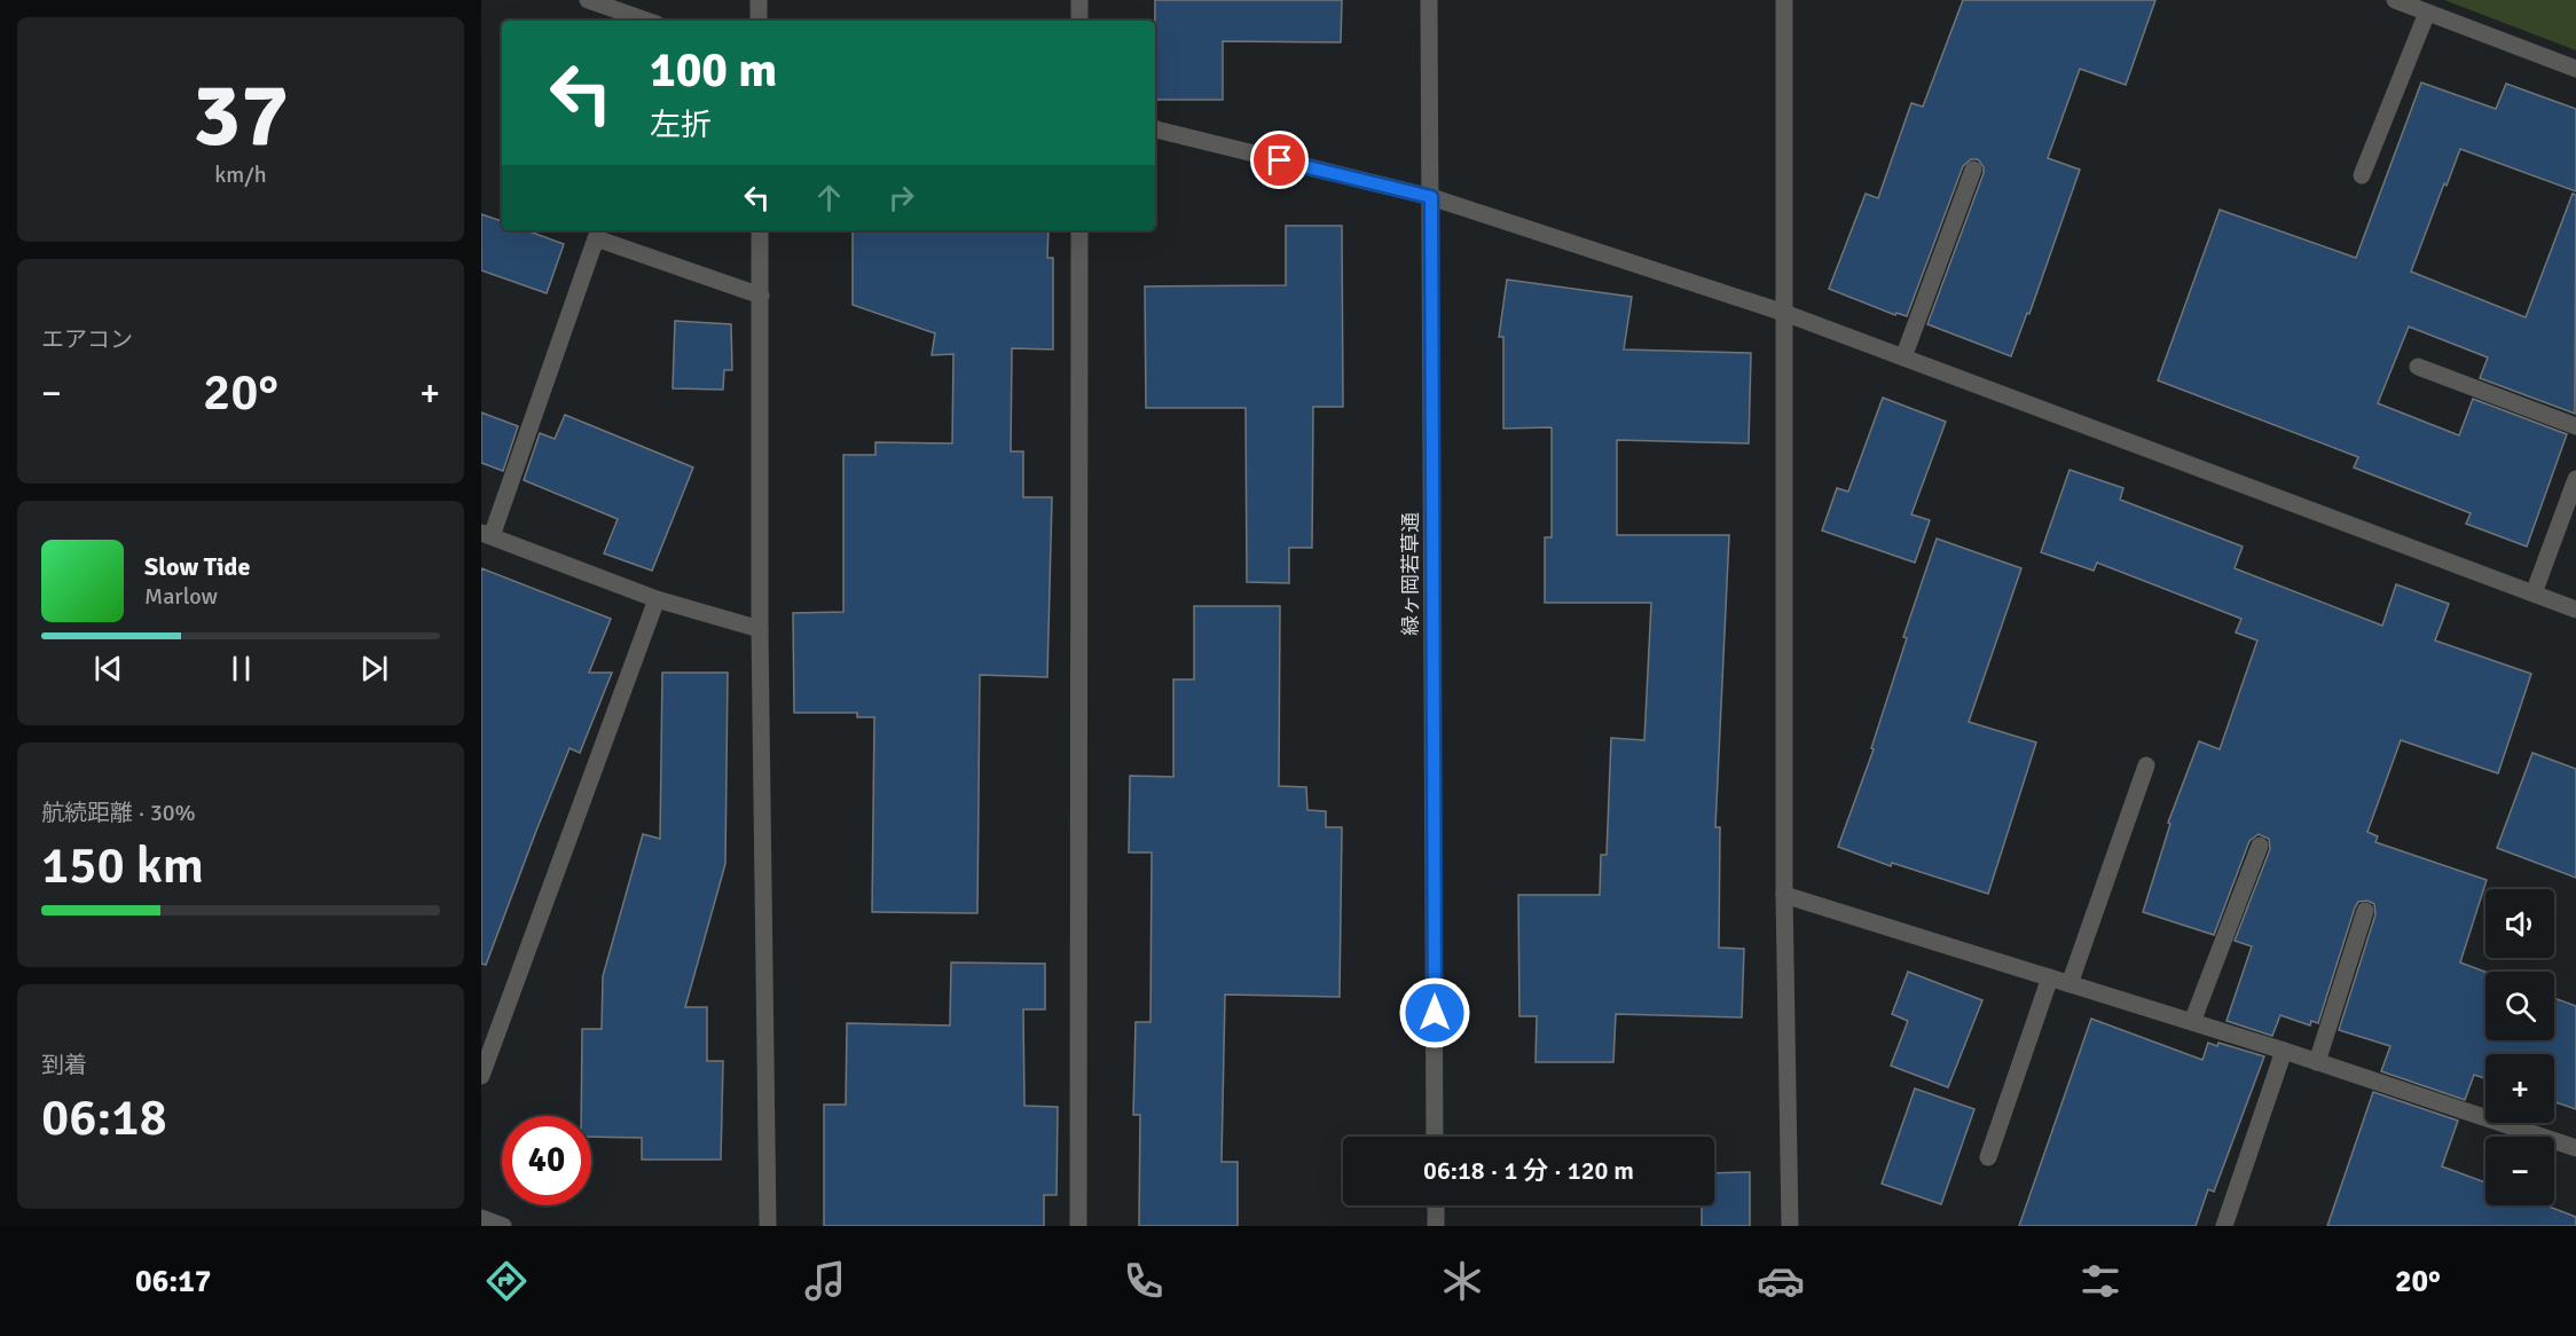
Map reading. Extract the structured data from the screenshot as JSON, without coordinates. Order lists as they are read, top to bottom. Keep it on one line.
{"streets":{"street":["緑ヶ岡若草通"]},"page":{"tile":[["37","km/h"],"エアコン",["航続距離 · 30%","150 km"],["到着","06:18"]],"turn":["100 m","左折"],"heat":["−","20°","+"],"song":["Slow Tide","Marlow"],"map_buttons":["+","−"],"limit":"40","trip":"06:18 · 1 分 · 120 m","tabs":["06:17","20°"]}}
